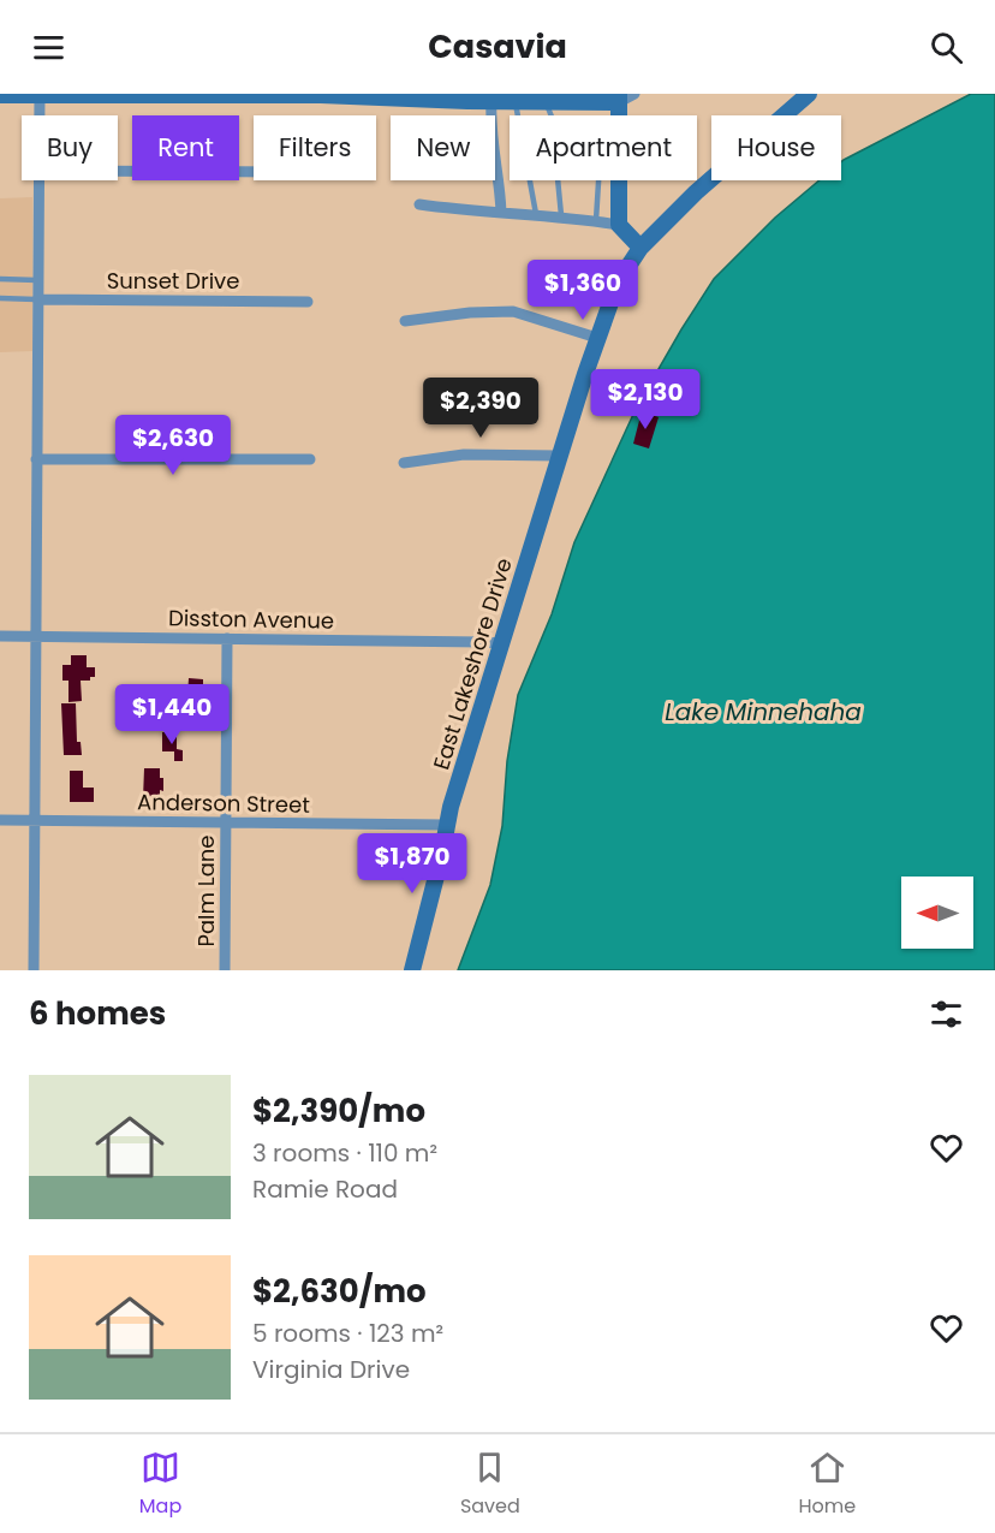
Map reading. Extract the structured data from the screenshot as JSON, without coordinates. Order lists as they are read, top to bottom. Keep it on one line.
{"streets":{"street":["Sunset Drive","Disston Avenue","East Lakeshore Drive","Anderson Street","Palm Lane"]},"crossings":[["Disston Avenue","East Lakeshore Drive"],["Disston Avenue","Palm Lane"],["East Lakeshore Drive","Anderson Street"],["Anderson Street","Palm Lane"]],"water":["Lake Minnehaha"],"north":"left","page":{"header":"Casavia","chip":["Buy","Rent","Filters","New","Apartment","House"],"price":["$1,360","$2,130","$2,390","$2,630","$1,440","$1,870"],"heading":"6 homes","list":[{"name":"$2,390/mo","note":"3 rooms · 110 m² · Ramie Road"},{"name":"$2,630/mo","note":"5 rooms · 123 m² · Virginia Drive"}],"tabs":["Map","Saved","Home"]}}
